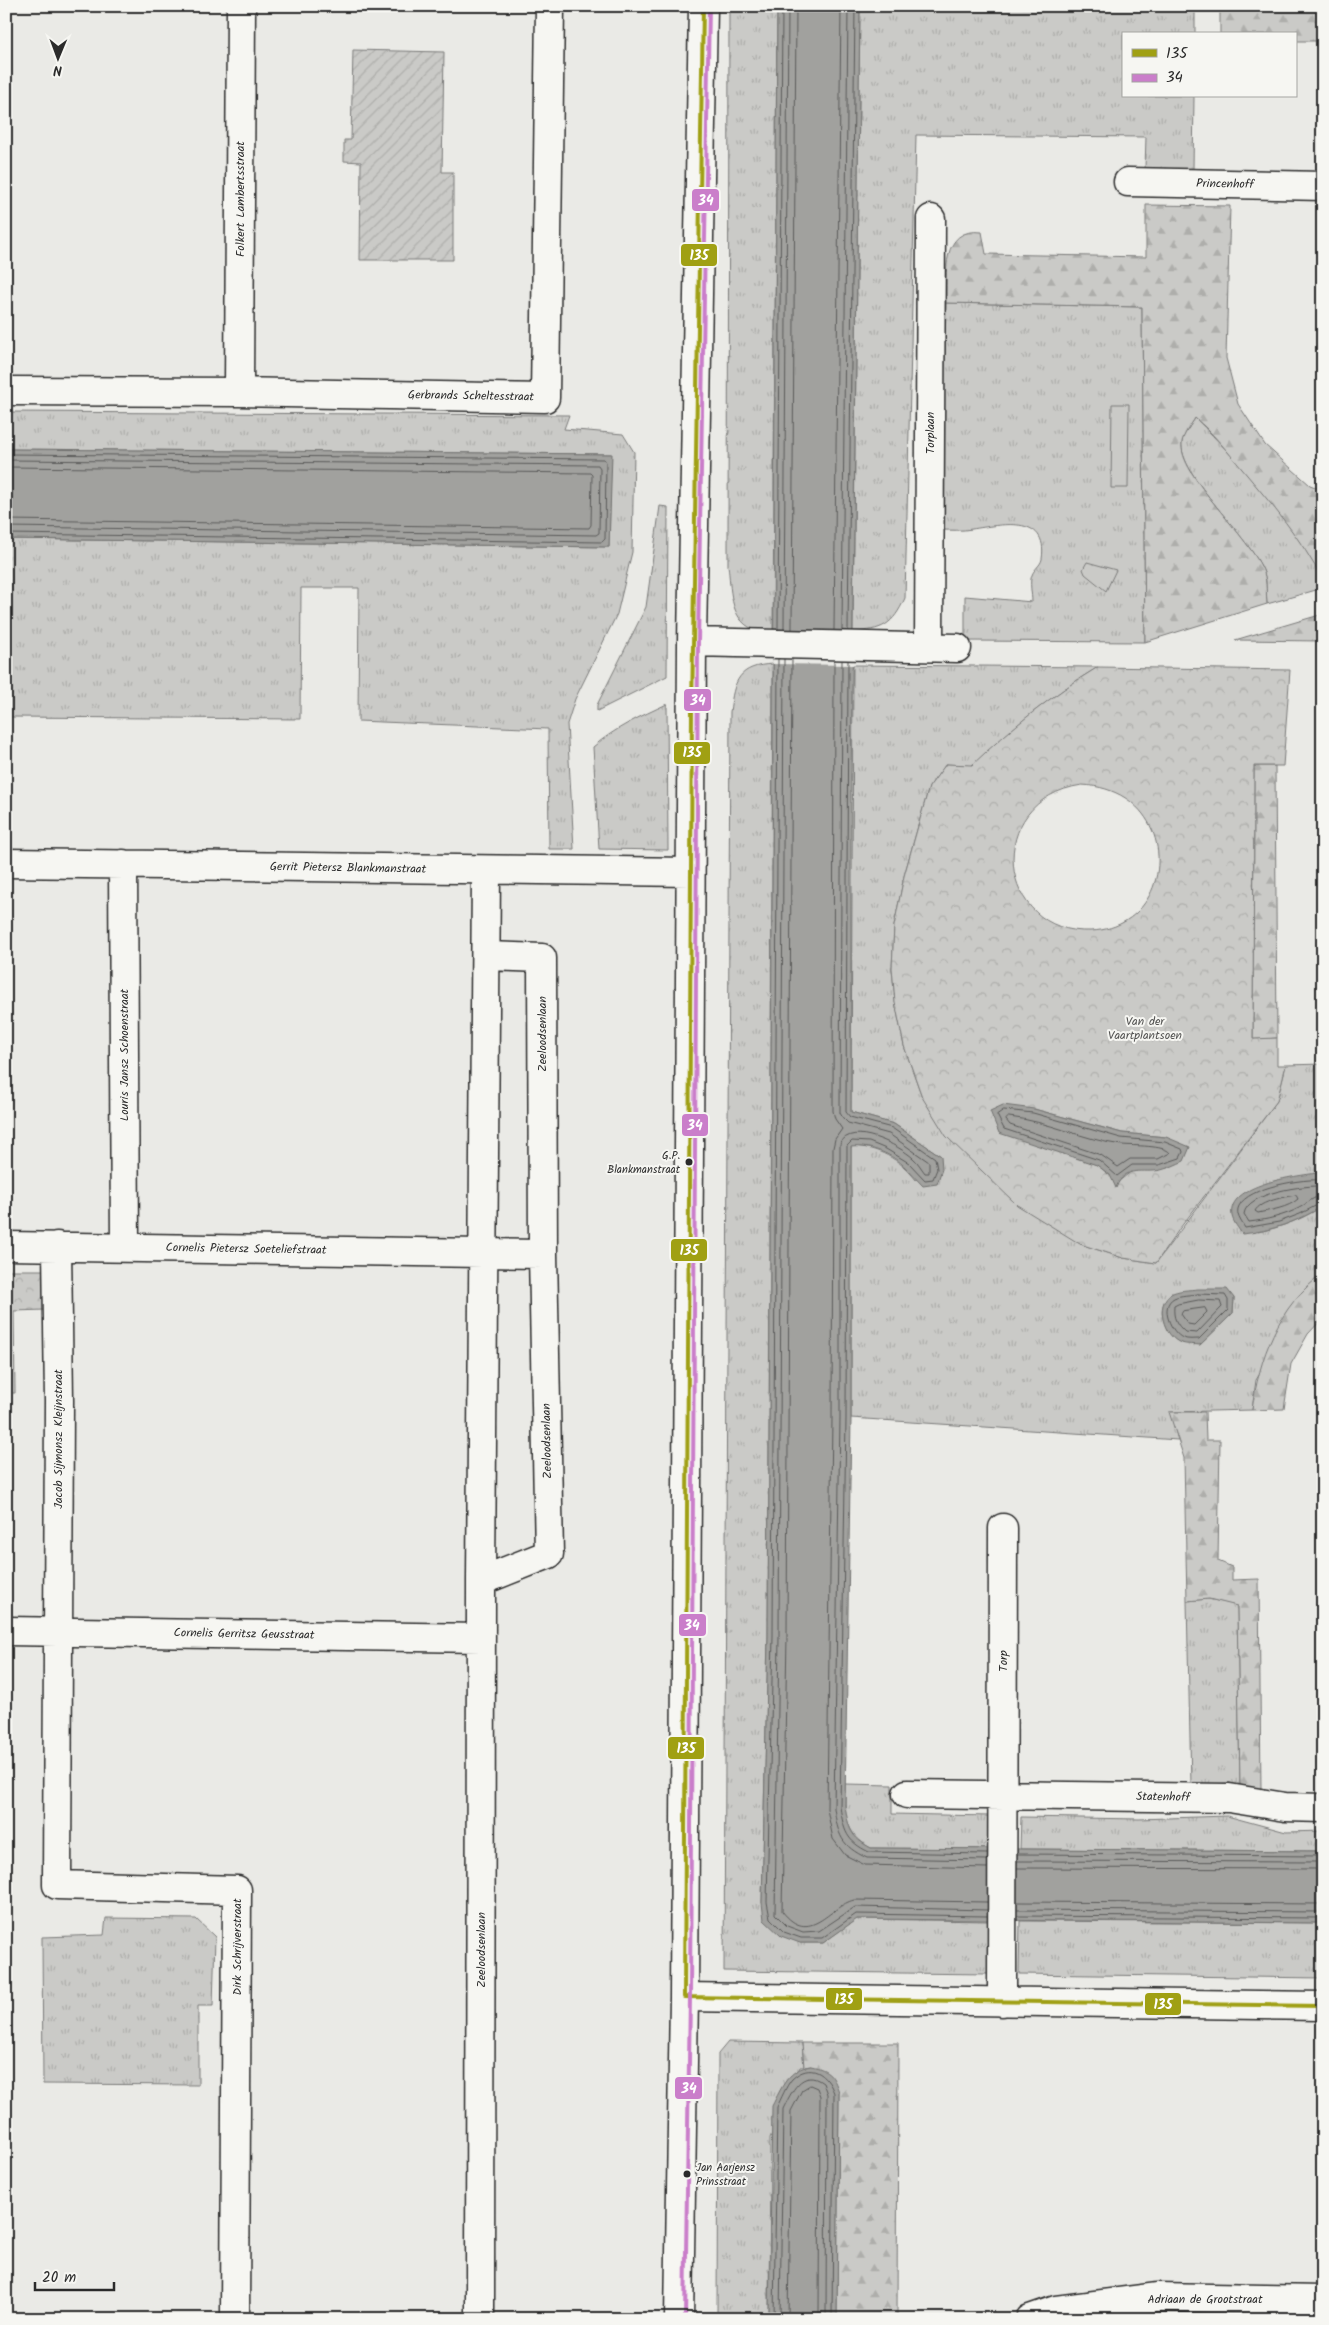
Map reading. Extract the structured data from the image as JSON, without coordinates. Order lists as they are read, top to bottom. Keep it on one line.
{"streets":{"street":["Princenhoff","Folkert Lambertsstraat","Gerbrands Scheltesstraat","Torplaan","Gerrit Pietersz Blankmanstraat","Zeeloodsenlaan","Louris Jansz Schoenstraat","Cornelis Pietersz Soeteliefstraat","Jacob Sijmonsz Kleijnstraat","Cornelis Gerritsz Geusstraat","Torp","Statenhoff","Dirk Schrijverstraat","Adriaan de Grootstraat"]},"crossings":[["Folkert Lambertsstraat","Gerbrands Scheltesstraat"],["Gerrit Pietersz Blankmanstraat","Zeeloodsenlaan"],["Gerrit Pietersz Blankmanstraat","Louris Jansz Schoenstraat"],["Zeeloodsenlaan","Cornelis Pietersz Soeteliefstraat"],["Zeeloodsenlaan","Cornelis Gerritsz Geusstraat"],["Louris Jansz Schoenstraat","Cornelis Pietersz Soeteliefstraat"],["Cornelis Pietersz Soeteliefstraat","Jacob Sijmonsz Kleijnstraat"],["Jacob Sijmonsz Kleijnstraat","Cornelis Gerritsz Geusstraat"],["Jacob Sijmonsz Kleijnstraat","Dirk Schrijverstraat"],["Cornelis Gerritsz Geusstraat","Dirk Schrijverstraat"],["Torp","Statenhoff"]],"parks":["Van der Vaartplantsoen"],"places":["G.P. Blankmanstraat","Jan Aarjensz Prinsstraat"],"lines":["transit line 135","transit line 34"],"legend":["135","34"],"scale_bar":"20 m","north":"bottom"}
